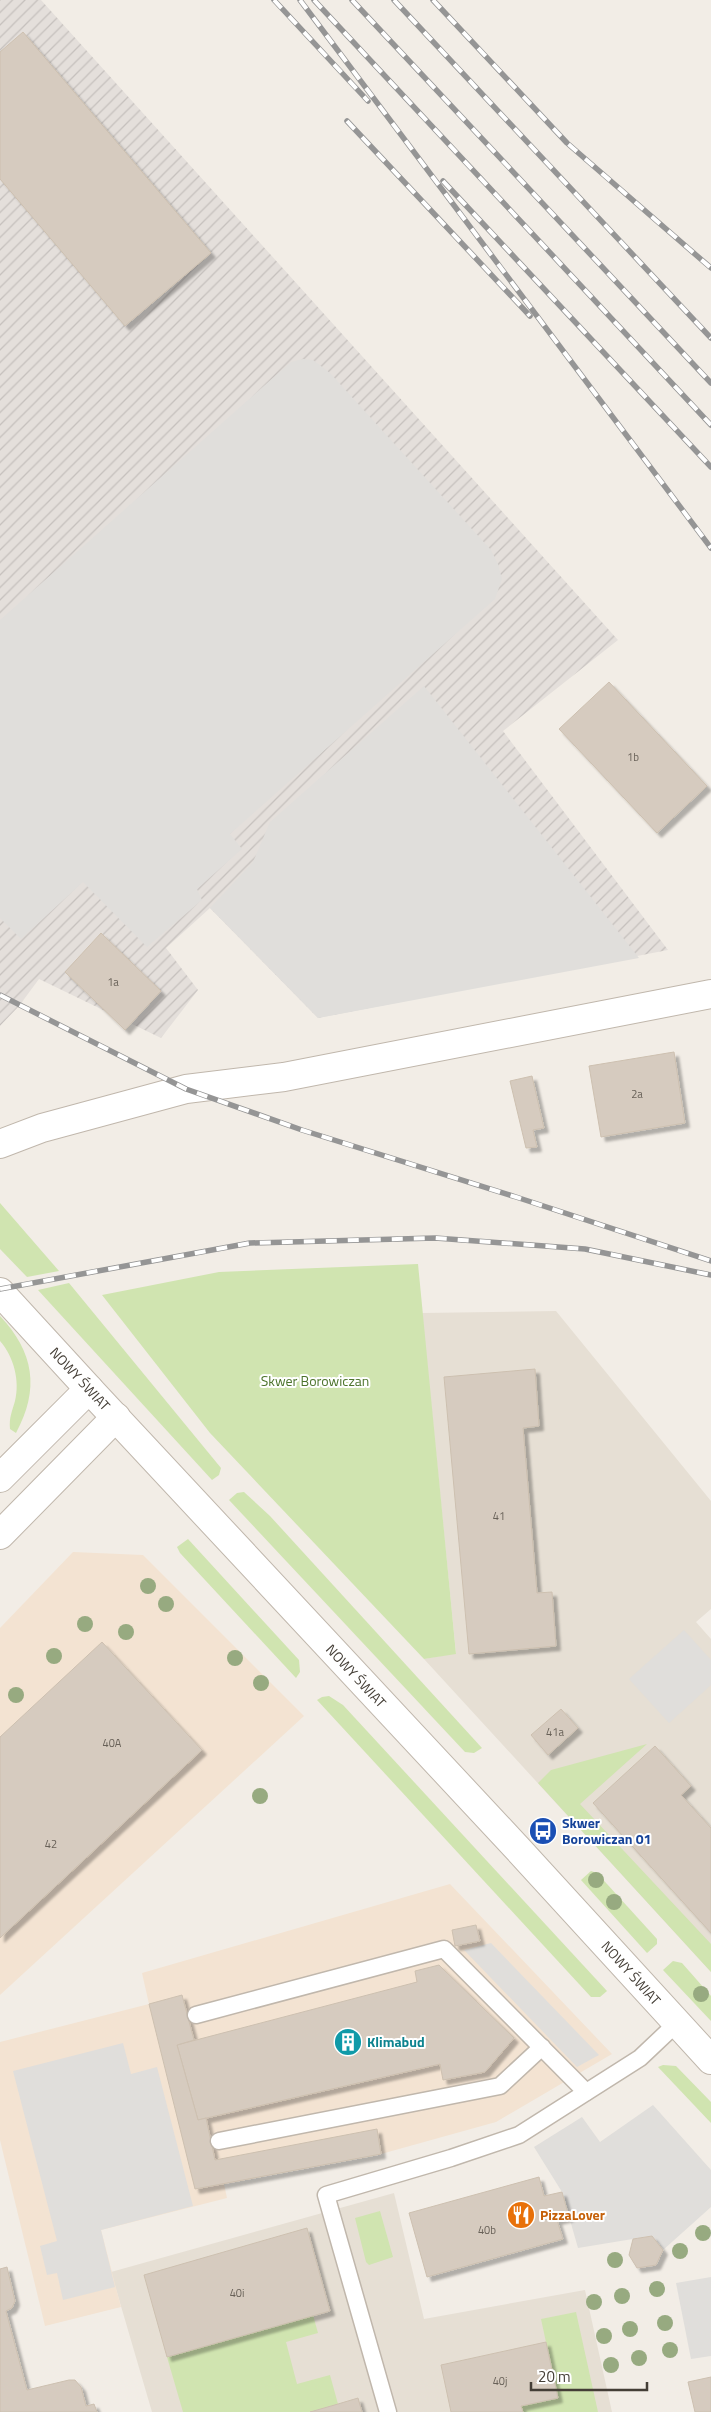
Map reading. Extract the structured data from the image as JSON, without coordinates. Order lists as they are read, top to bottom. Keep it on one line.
{"streets":{"street":["NOWY ŚWIAT"]},"parks":["Skwer Borowiczan"],"places":{"bus stop":["Skwer Borowiczan 01"],"building":["Klimabud"],"restaurant":["PizzaLover"]},"house_numbers":["1b","1a","2a","41","41a","40A","42","40b","40i","40j"],"scale_bar":"20 m"}
